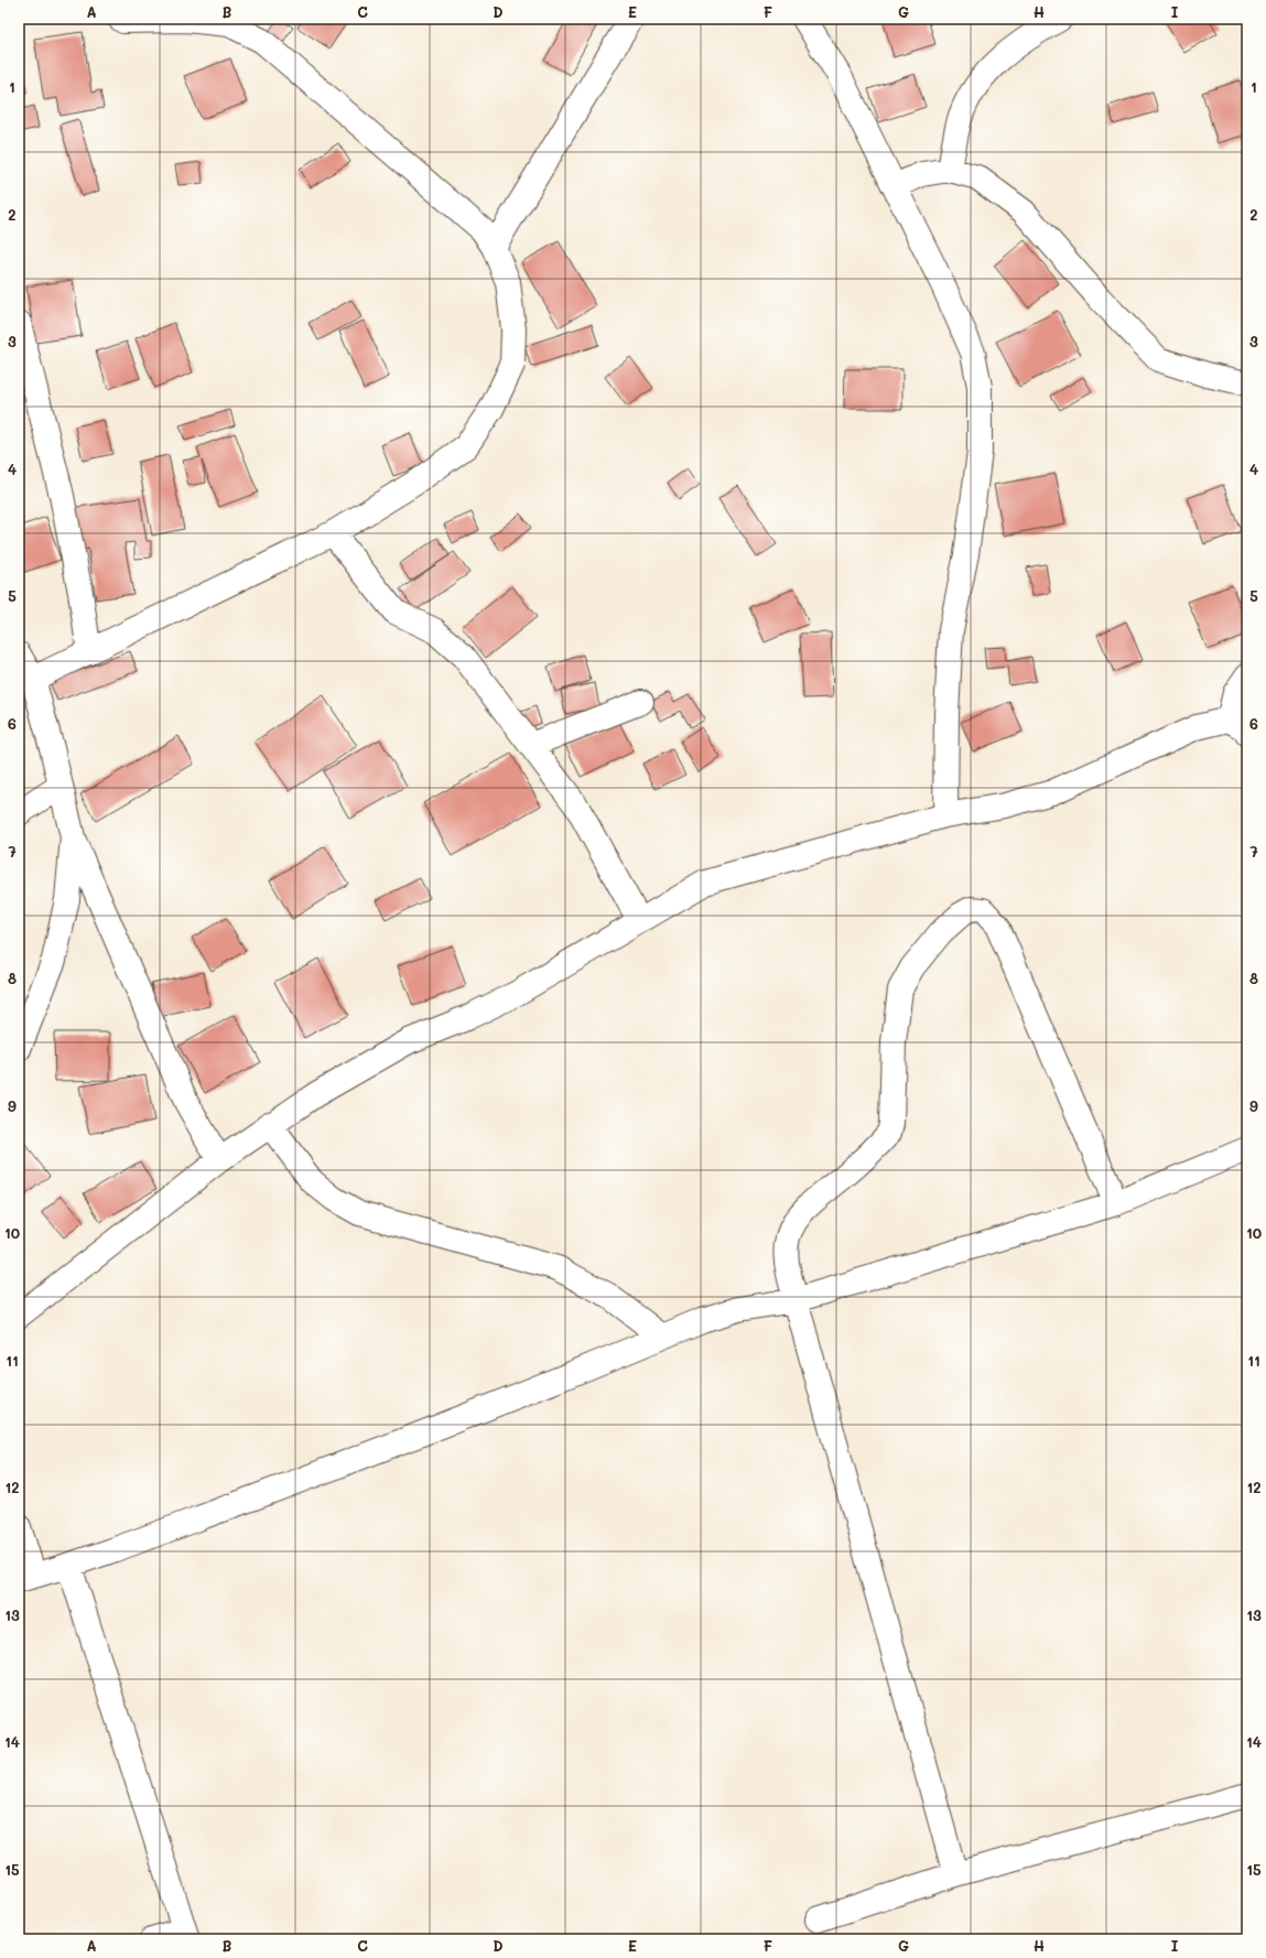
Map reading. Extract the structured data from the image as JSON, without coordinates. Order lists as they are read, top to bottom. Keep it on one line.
{"grid":{"columns":["A","B","C","D","E","F","G","H","I"],"rows":["1","2","3","4","5","6","7","8","9","10","11","12","13","14","15"]}}
